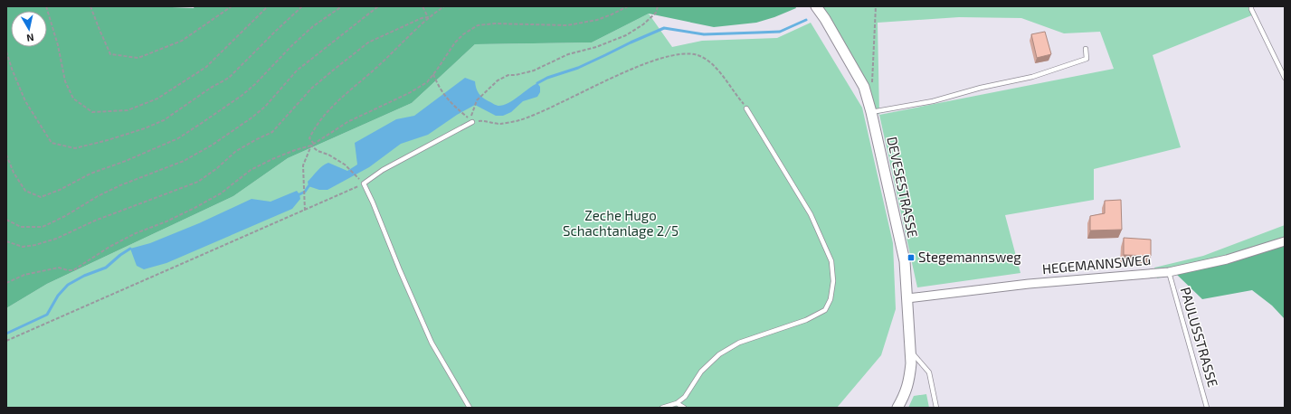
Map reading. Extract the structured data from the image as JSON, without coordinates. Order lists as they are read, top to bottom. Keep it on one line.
{"streets":{"street":["DEVESESTRASSE","HEGEMANNSWEG"],"lane":["PAULUSSTRASSE"]},"crossings":[["DEVESESTRASSE","HEGEMANNSWEG"],["HEGEMANNSWEG","PAULUSSTRASSE"]],"parks":["Zeche Hugo Schachtanlage 2/5"],"places":{"transit":["Stegemannsweg"]},"north":"bottom"}
